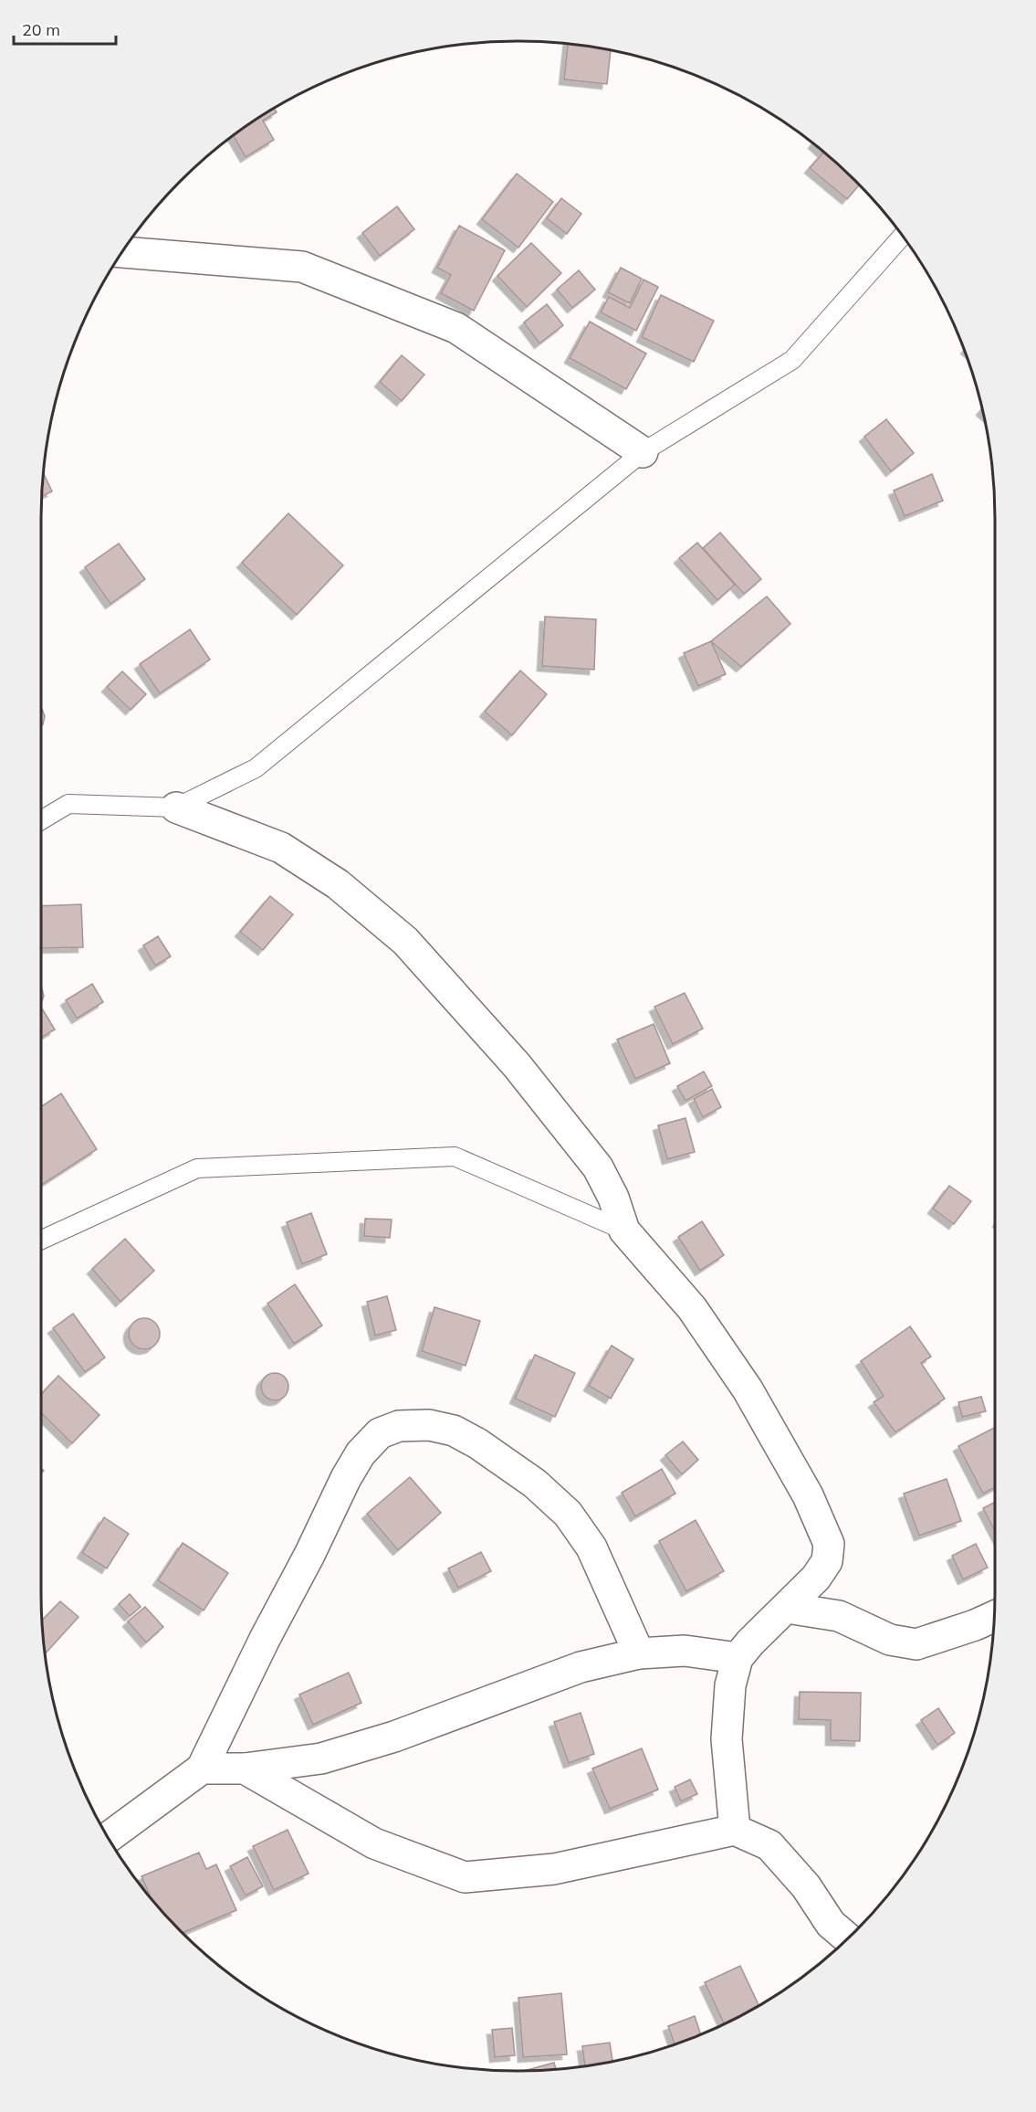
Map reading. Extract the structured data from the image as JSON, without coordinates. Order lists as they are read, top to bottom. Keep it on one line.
{"scale_bar":"20 m"}
